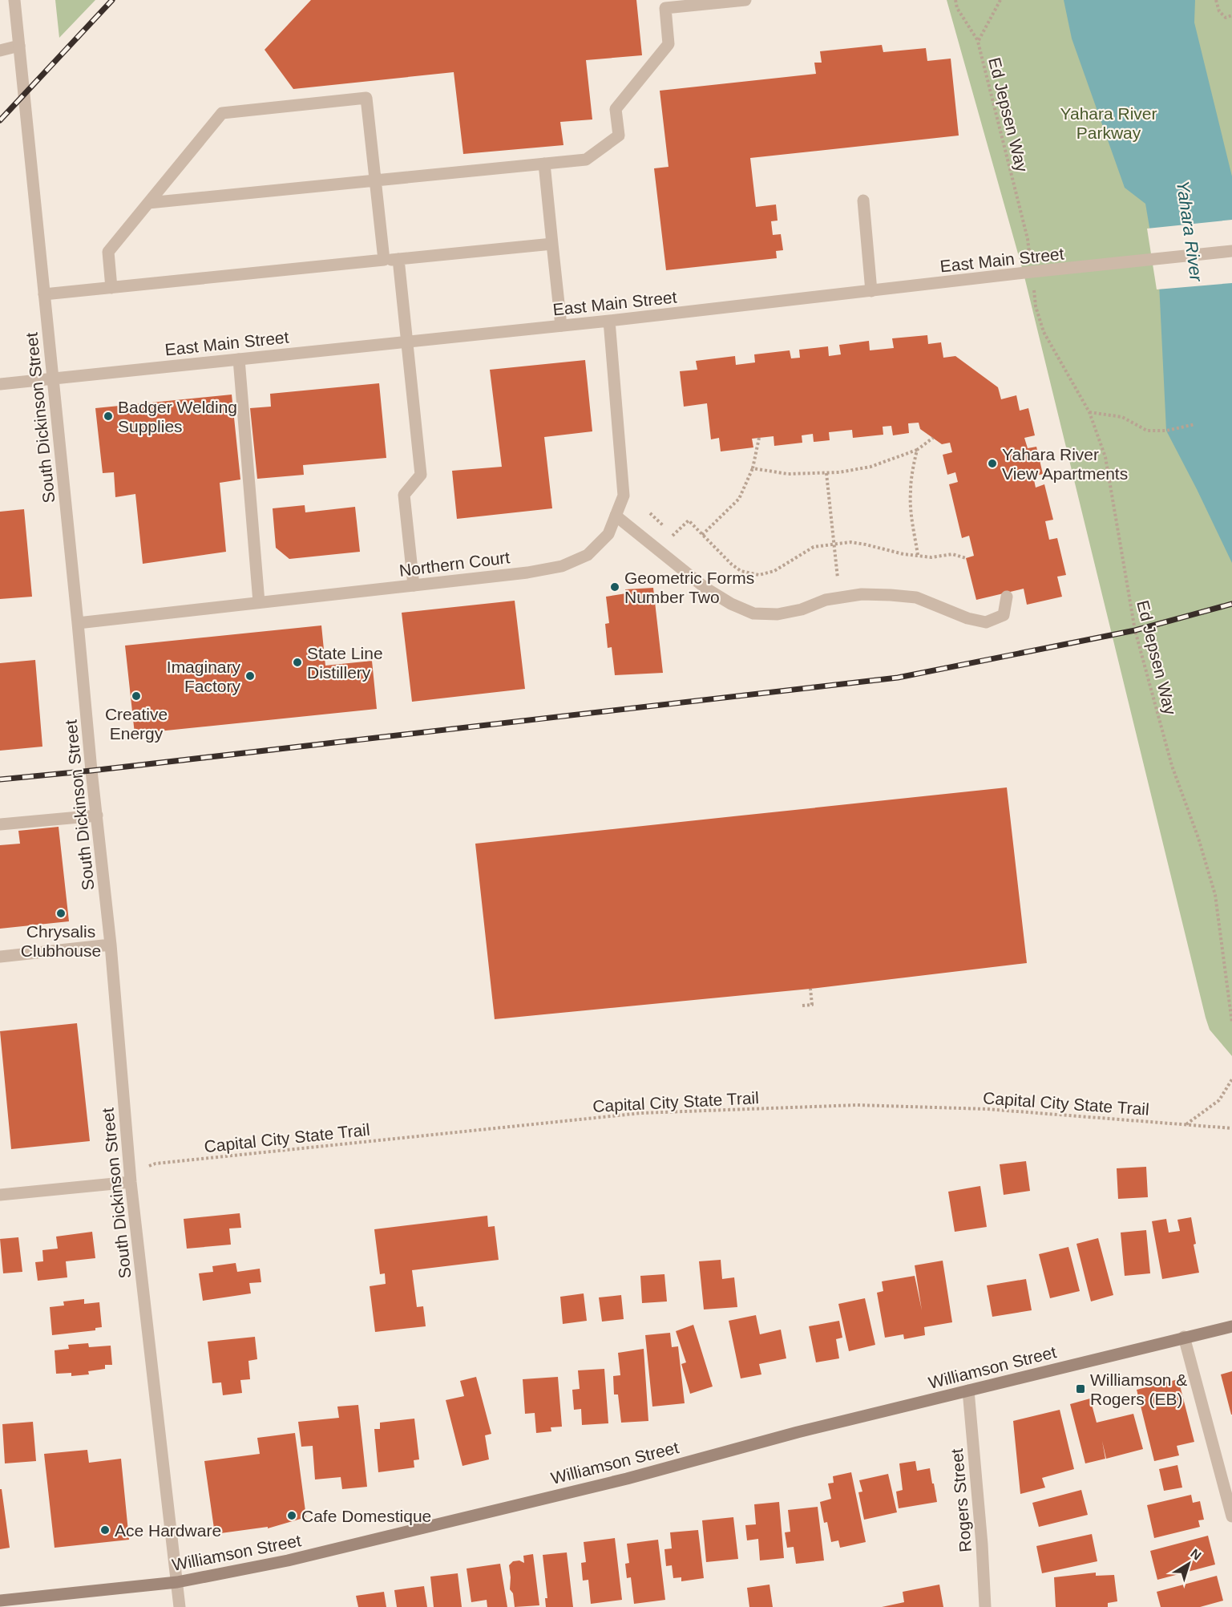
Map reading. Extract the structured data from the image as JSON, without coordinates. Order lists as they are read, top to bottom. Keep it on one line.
{"streets":{"street":["East Main Street","South Dickinson Street","Northern Court","Williamson Street","Rogers Street"],"path":["Ed Jepsen Way","Capital City State Trail"]},"crossings":[["East Main Street","South Dickinson Street"],["East Main Street","Northern Court"],["South Dickinson Street","Northern Court"],["South Dickinson Street","Capital City State Trail"],["South Dickinson Street","Williamson Street"],["Williamson Street","Rogers Street"]],"water":["Yahara River"],"parks":["Yahara River Parkway"],"places":{"other":["Badger Welding Supplies","Yahara River View Apartments","Geometric Forms Number Two","State Line Distillery","Imaginary Factory","Creative Energy","Chrysalis Clubhouse","Cafe Domestique","Ace Hardware"],"transit":["Williamson & Rogers (EB)"]},"north":"top right"}
